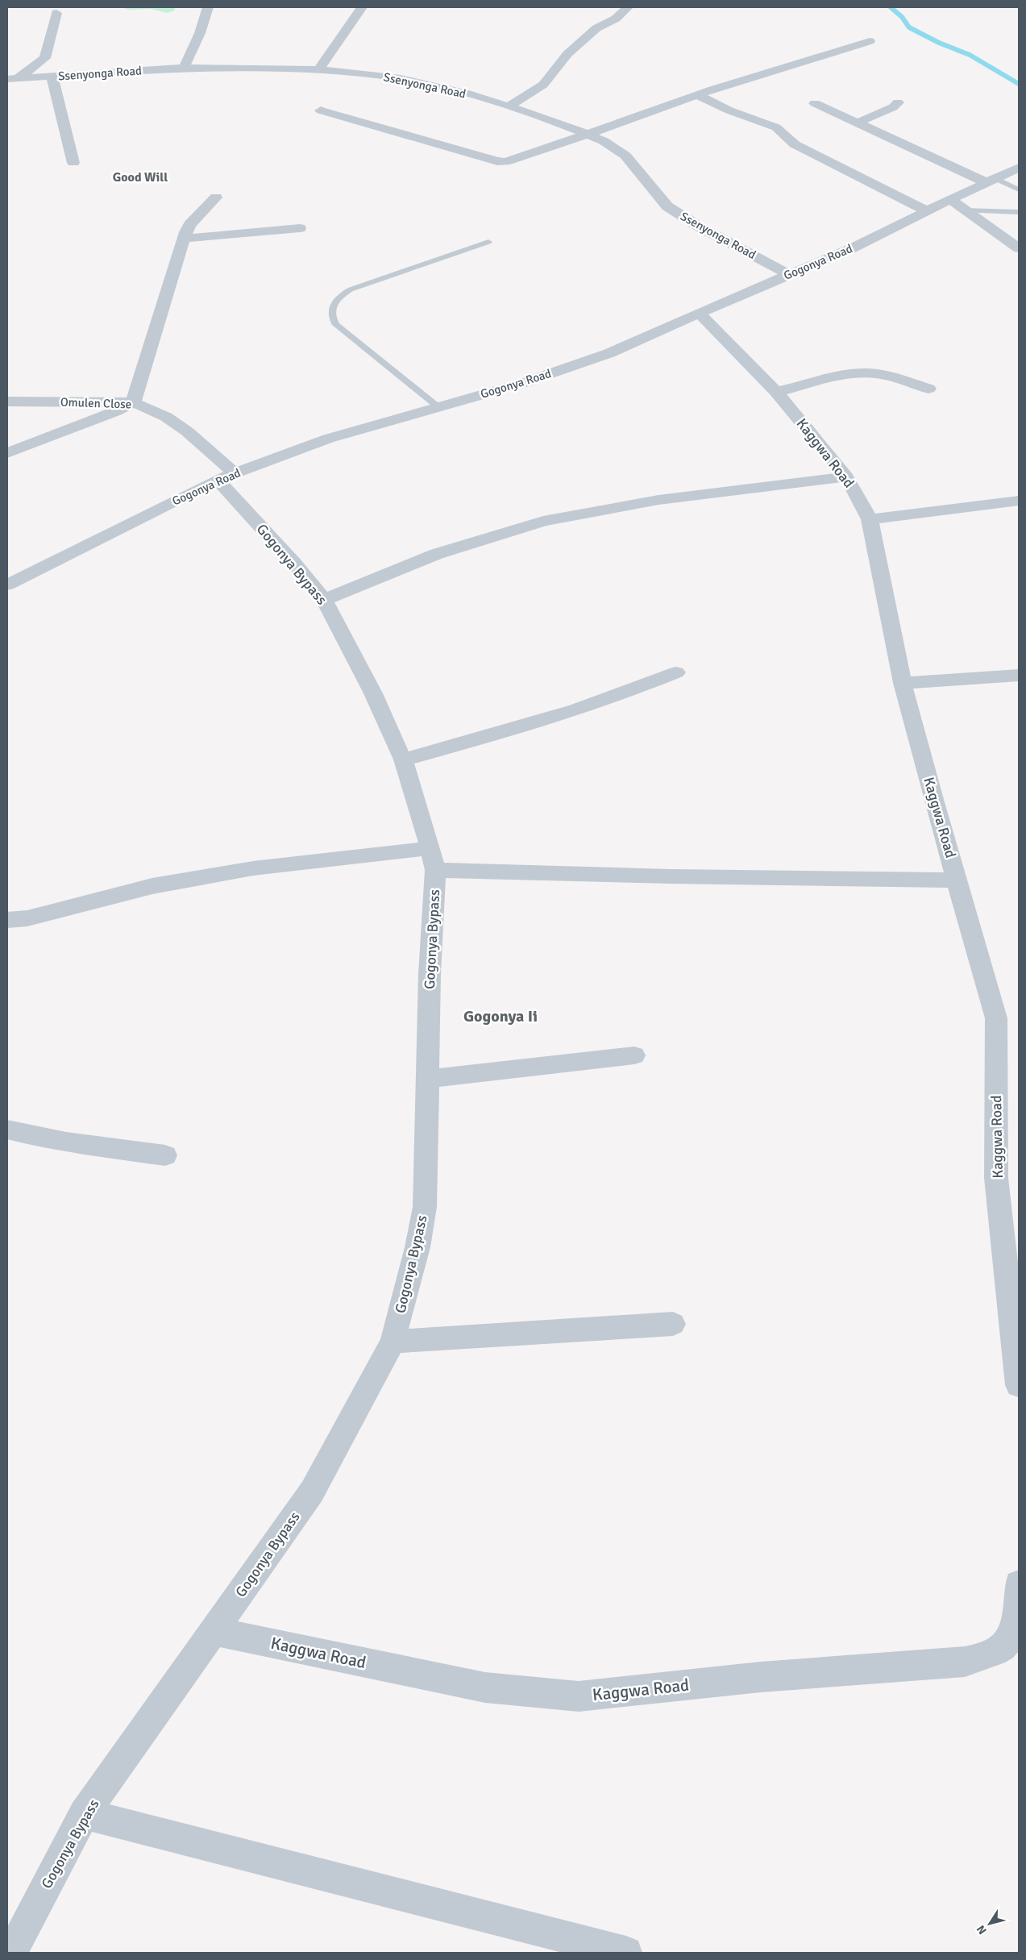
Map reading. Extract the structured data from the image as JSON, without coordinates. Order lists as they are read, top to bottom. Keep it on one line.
{"streets":{"street":["Ssenyonga Road","Gogonya Road","Omulen Close","Kaggwa Road","Gogonya Bypass"]},"crossings":[["Ssenyonga Road","Gogonya Road"],["Gogonya Road","Omulen Close"],["Gogonya Road","Kaggwa Road"],["Gogonya Road","Gogonya Bypass"],["Omulen Close","Gogonya Bypass"],["Kaggwa Road","Gogonya Bypass"]],"districts":["Good Will","Gogonya Ii"],"north":"bottom left"}
